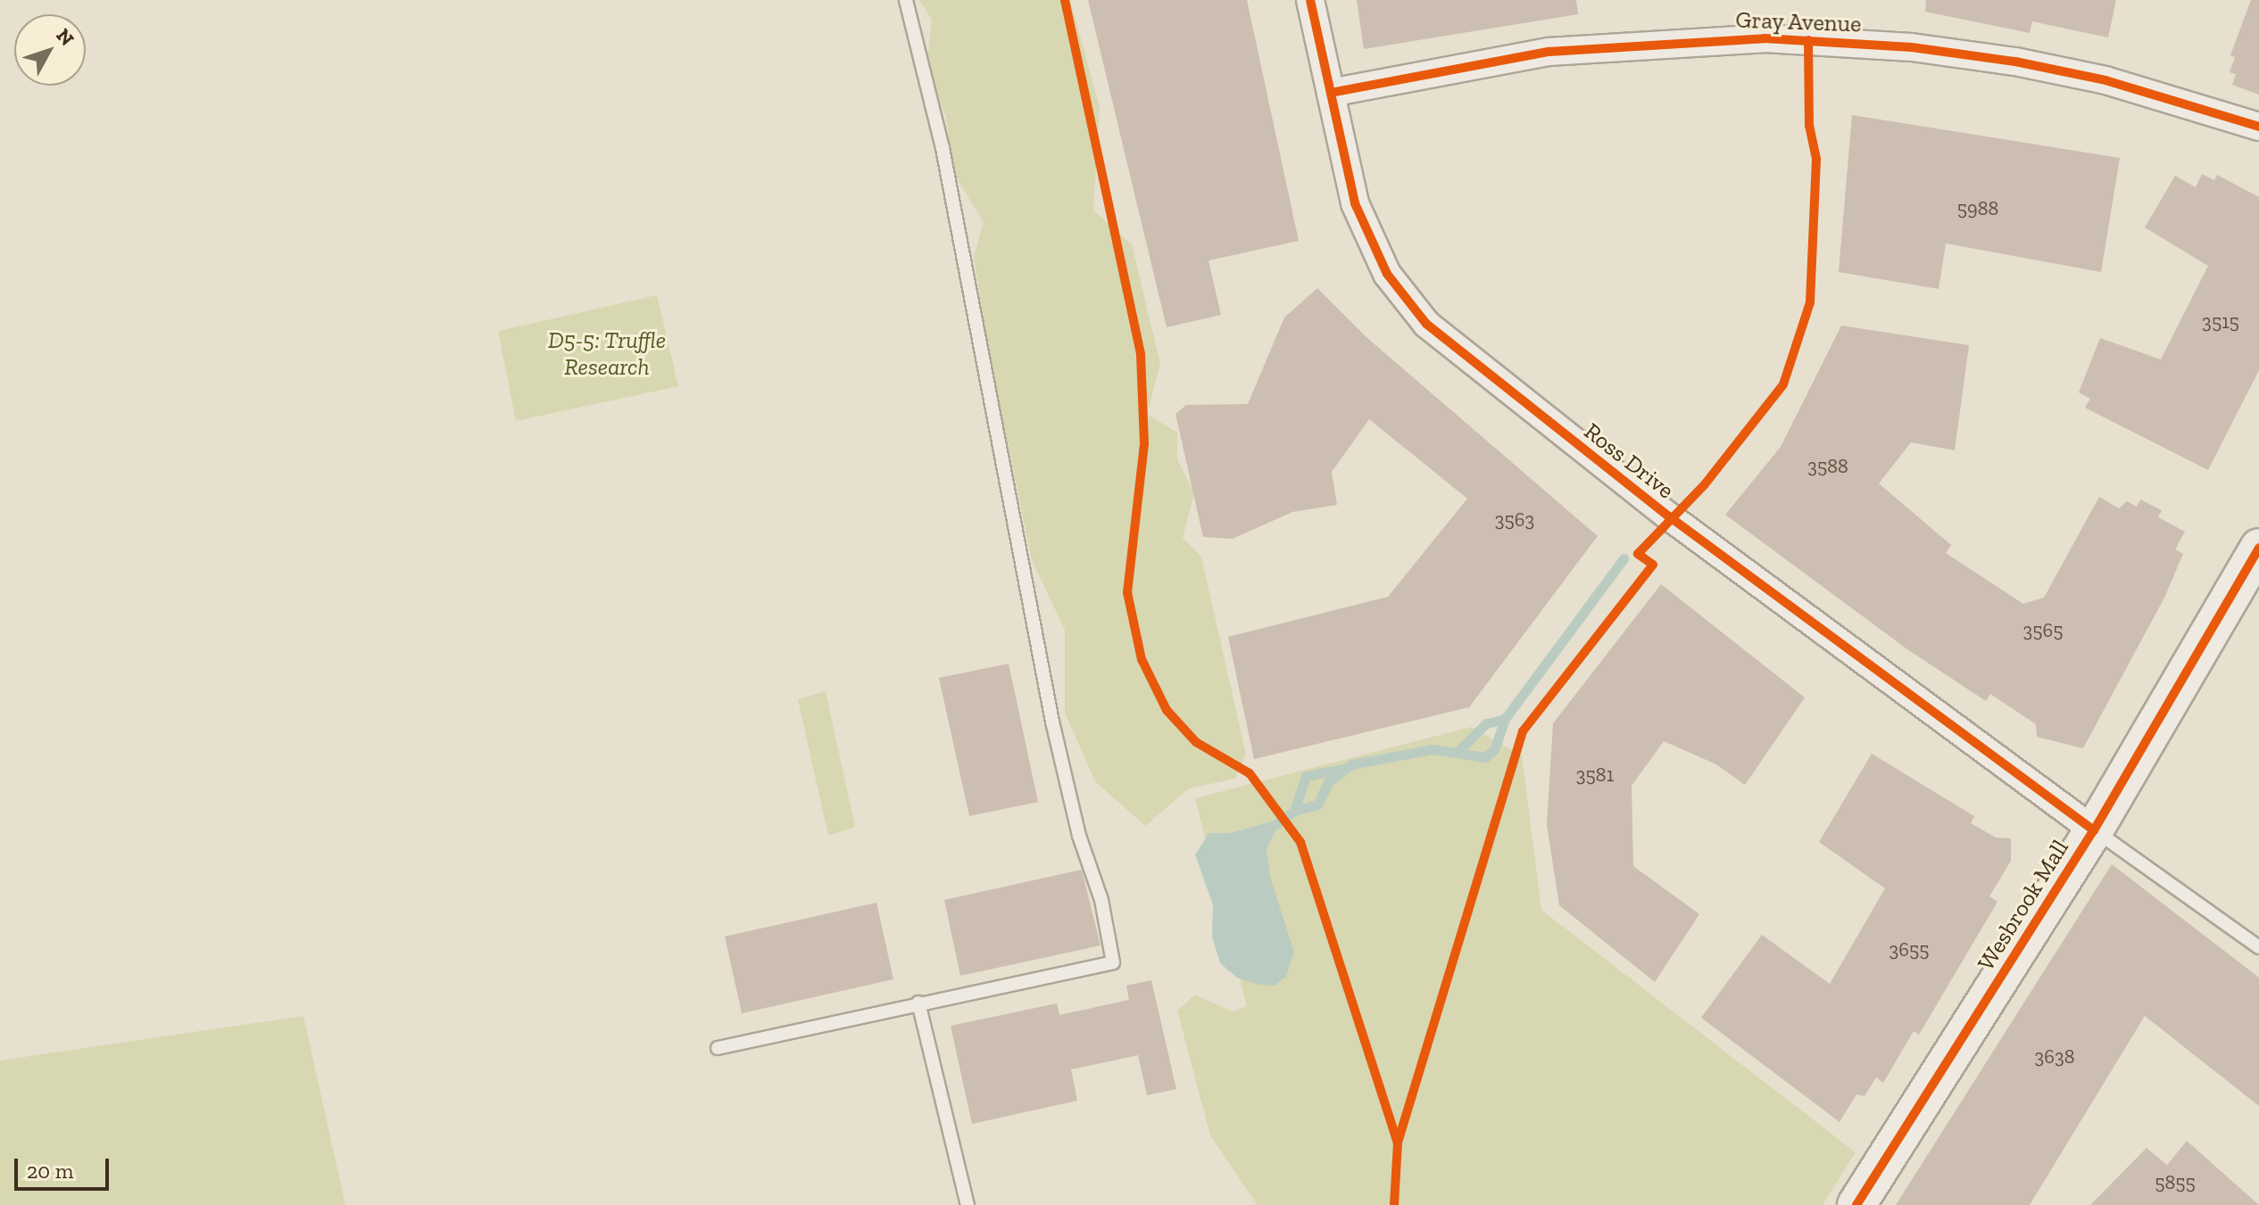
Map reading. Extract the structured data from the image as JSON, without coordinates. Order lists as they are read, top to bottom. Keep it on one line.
{"streets":{"street":["Gray Avenue","Ross Drive","Wesbrook Mall"]},"crossings":[["Gray Avenue","Ross Drive"],["Ross Drive","Wesbrook Mall"]],"parks":["D5-5: Truffle Research"],"house_numbers":["5988","3515","3588","3563","3565","3581","3655","3638","5855"],"scale_bar":"20 m","north":"top right"}
